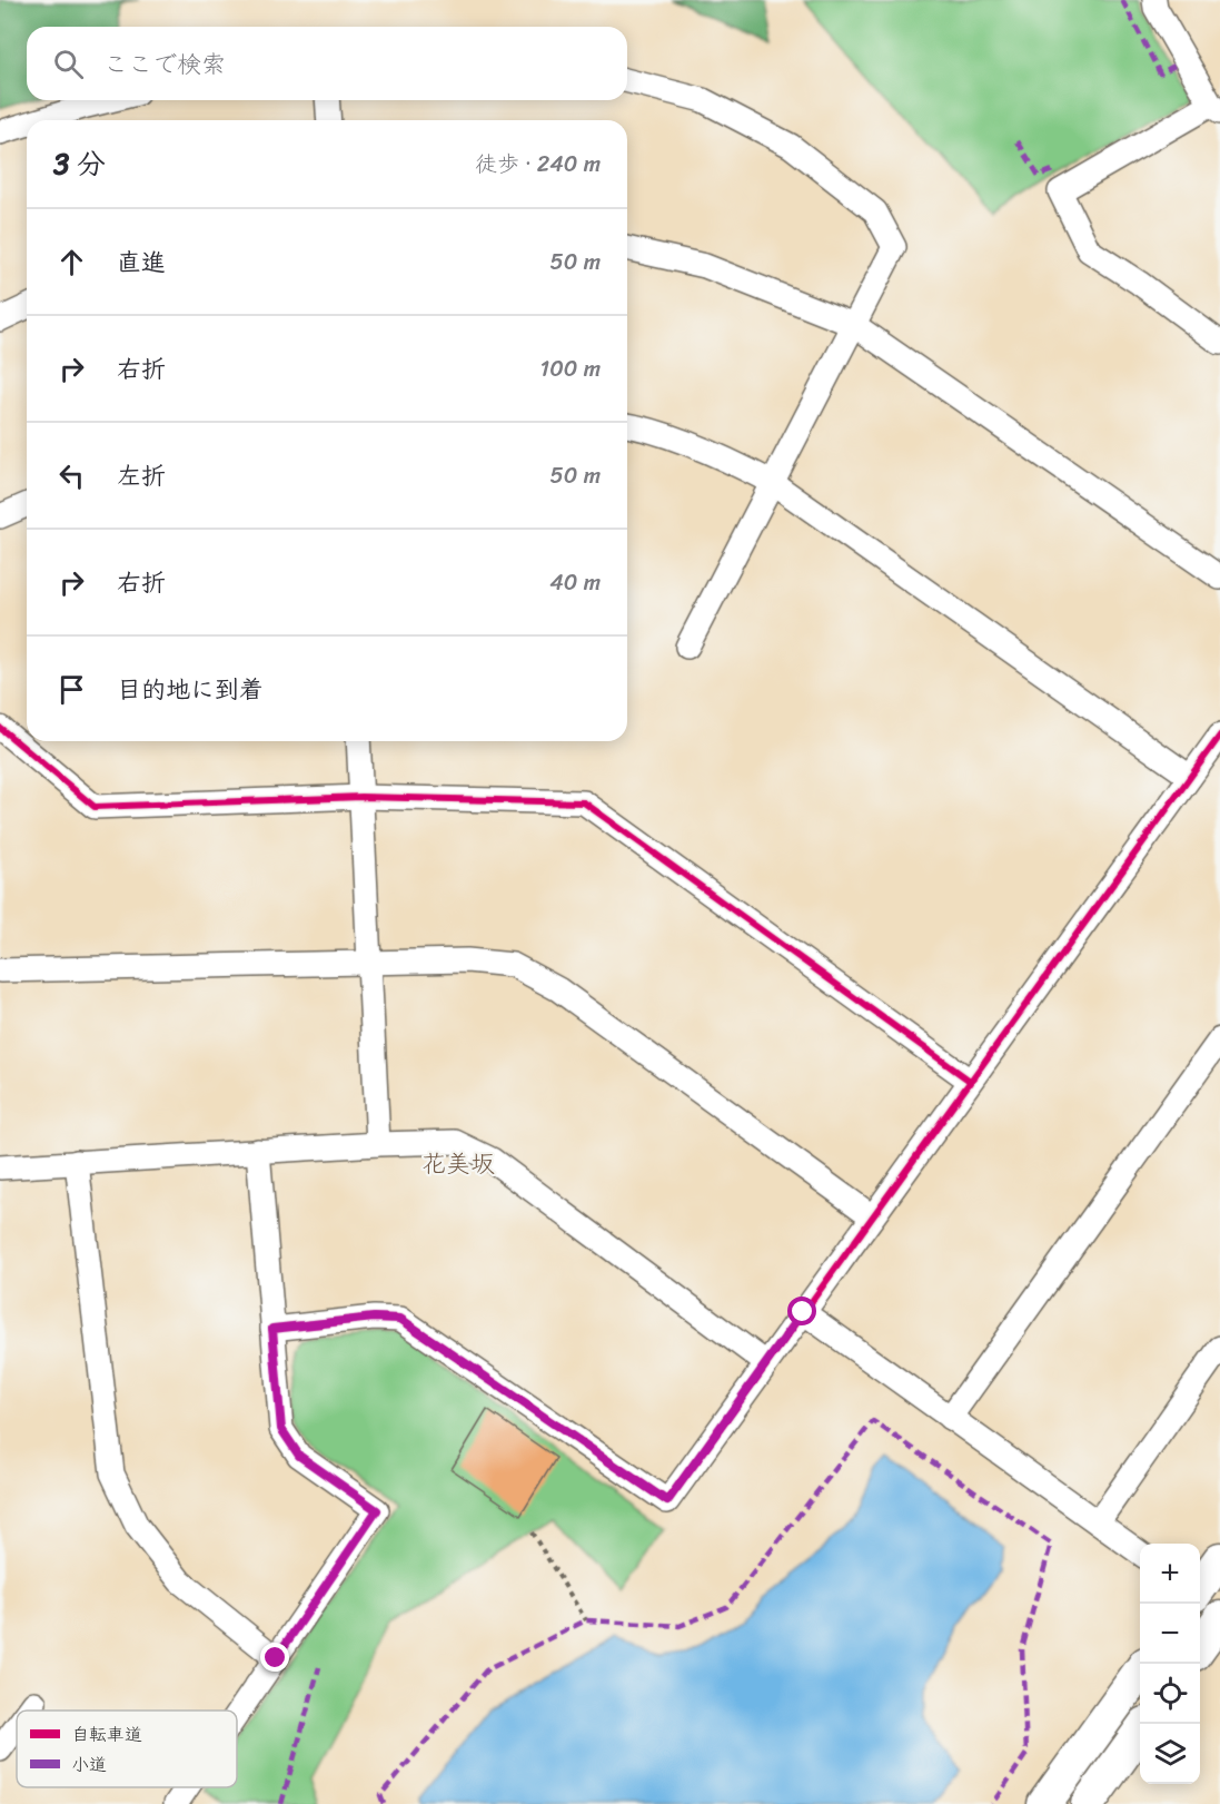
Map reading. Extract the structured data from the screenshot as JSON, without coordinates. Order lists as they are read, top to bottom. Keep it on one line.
{"districts":["花美坂"],"legend":["自転車道","小道"],"page":{"search":"ここで検索","heading":["3 分","徒歩 · 240 m"],"list":[["直進","50 m"],["右折","100 m"],["左折","50 m"],["右折","40 m"],"目的地に到着"],"map_buttons":["+","−"]}}
